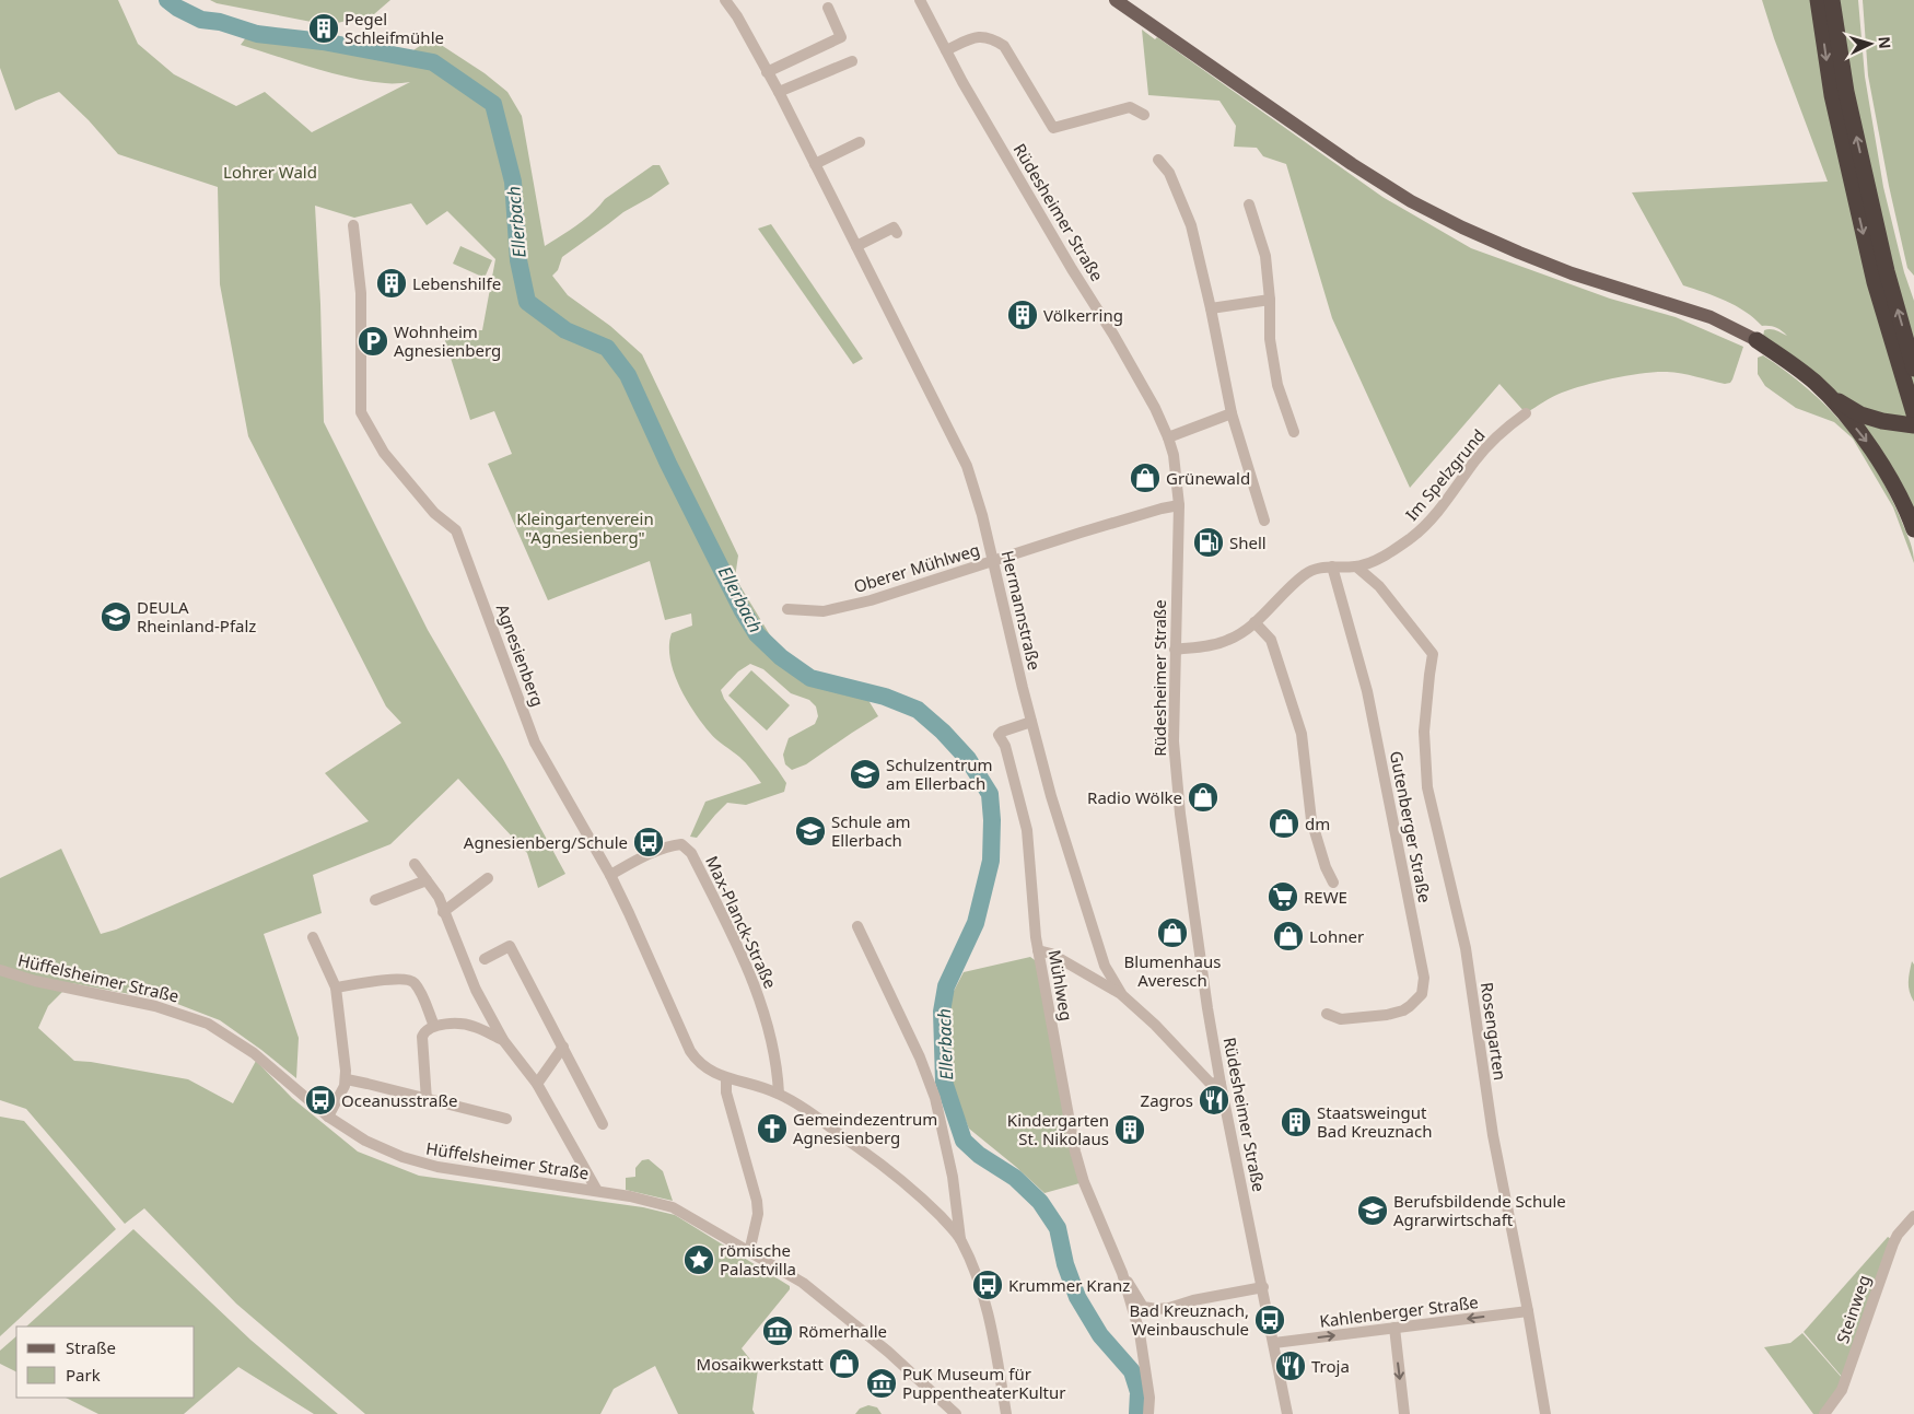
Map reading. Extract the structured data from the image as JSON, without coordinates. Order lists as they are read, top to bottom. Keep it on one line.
{"streets":{"street":["Rüdesheimer Straße","Im Spelzgrund","Oberer Mühlweg","Hermannstraße","Agnesienberg","Gutenberger Straße","Max-Planck-Straße","Hüffelsheimer Straße","Mühlweg","Rosengarten","Steinweg","Kahlenberger Straße"]},"crossings":[["Rüdesheimer Straße","Im Spelzgrund"],["Rüdesheimer Straße","Oberer Mühlweg"],["Rüdesheimer Straße","Hermannstraße"],["Rüdesheimer Straße","Mühlweg"],["Rüdesheimer Straße","Kahlenberger Straße"],["Im Spelzgrund","Gutenberger Straße"],["Im Spelzgrund","Rosengarten"],["Oberer Mühlweg","Hermannstraße"],["Hermannstraße","Mühlweg"],["Agnesienberg","Max-Planck-Straße"],["Rosengarten","Kahlenberger Straße"]],"water":["Ellerbach"],"parks":["Lohrer Wald","Kleingartenverein \"Agnesienberg\""],"places":{"building":["Pegel Schleifmühle","Lebenshilfe","Völkerring","Staatsweingut Bad Kreuznach","Kindergarten St. Nikolaus"],"parking":["Wohnheim Agnesienberg"],"shop":["Grünewald","Radio Wölke","dm","Blumenhaus Averesch","Lohner","Mosaikwerkstatt"],"fuel station":["Shell"],"school or university":["DEULA Rheinland-Pfalz","Schulzentrum am Ellerbach","Schule am Ellerbach","Berufsbildende Schule Agrarwirtschaft"],"bus stop":["Agnesienberg/Schule","Oceanusstraße","Krummer Kranz","Bad Kreuznach, Weinbauschule"],"supermarket":["REWE"],"restaurant":["Zagros","Troja"],"church":["Gemeindezentrum Agnesienberg"],"place":["römische Palastvilla"],"museum":["Römerhalle","PuK Museum für PuppentheaterKultur"]},"legend":["Straße","Park"],"north":"right"}
